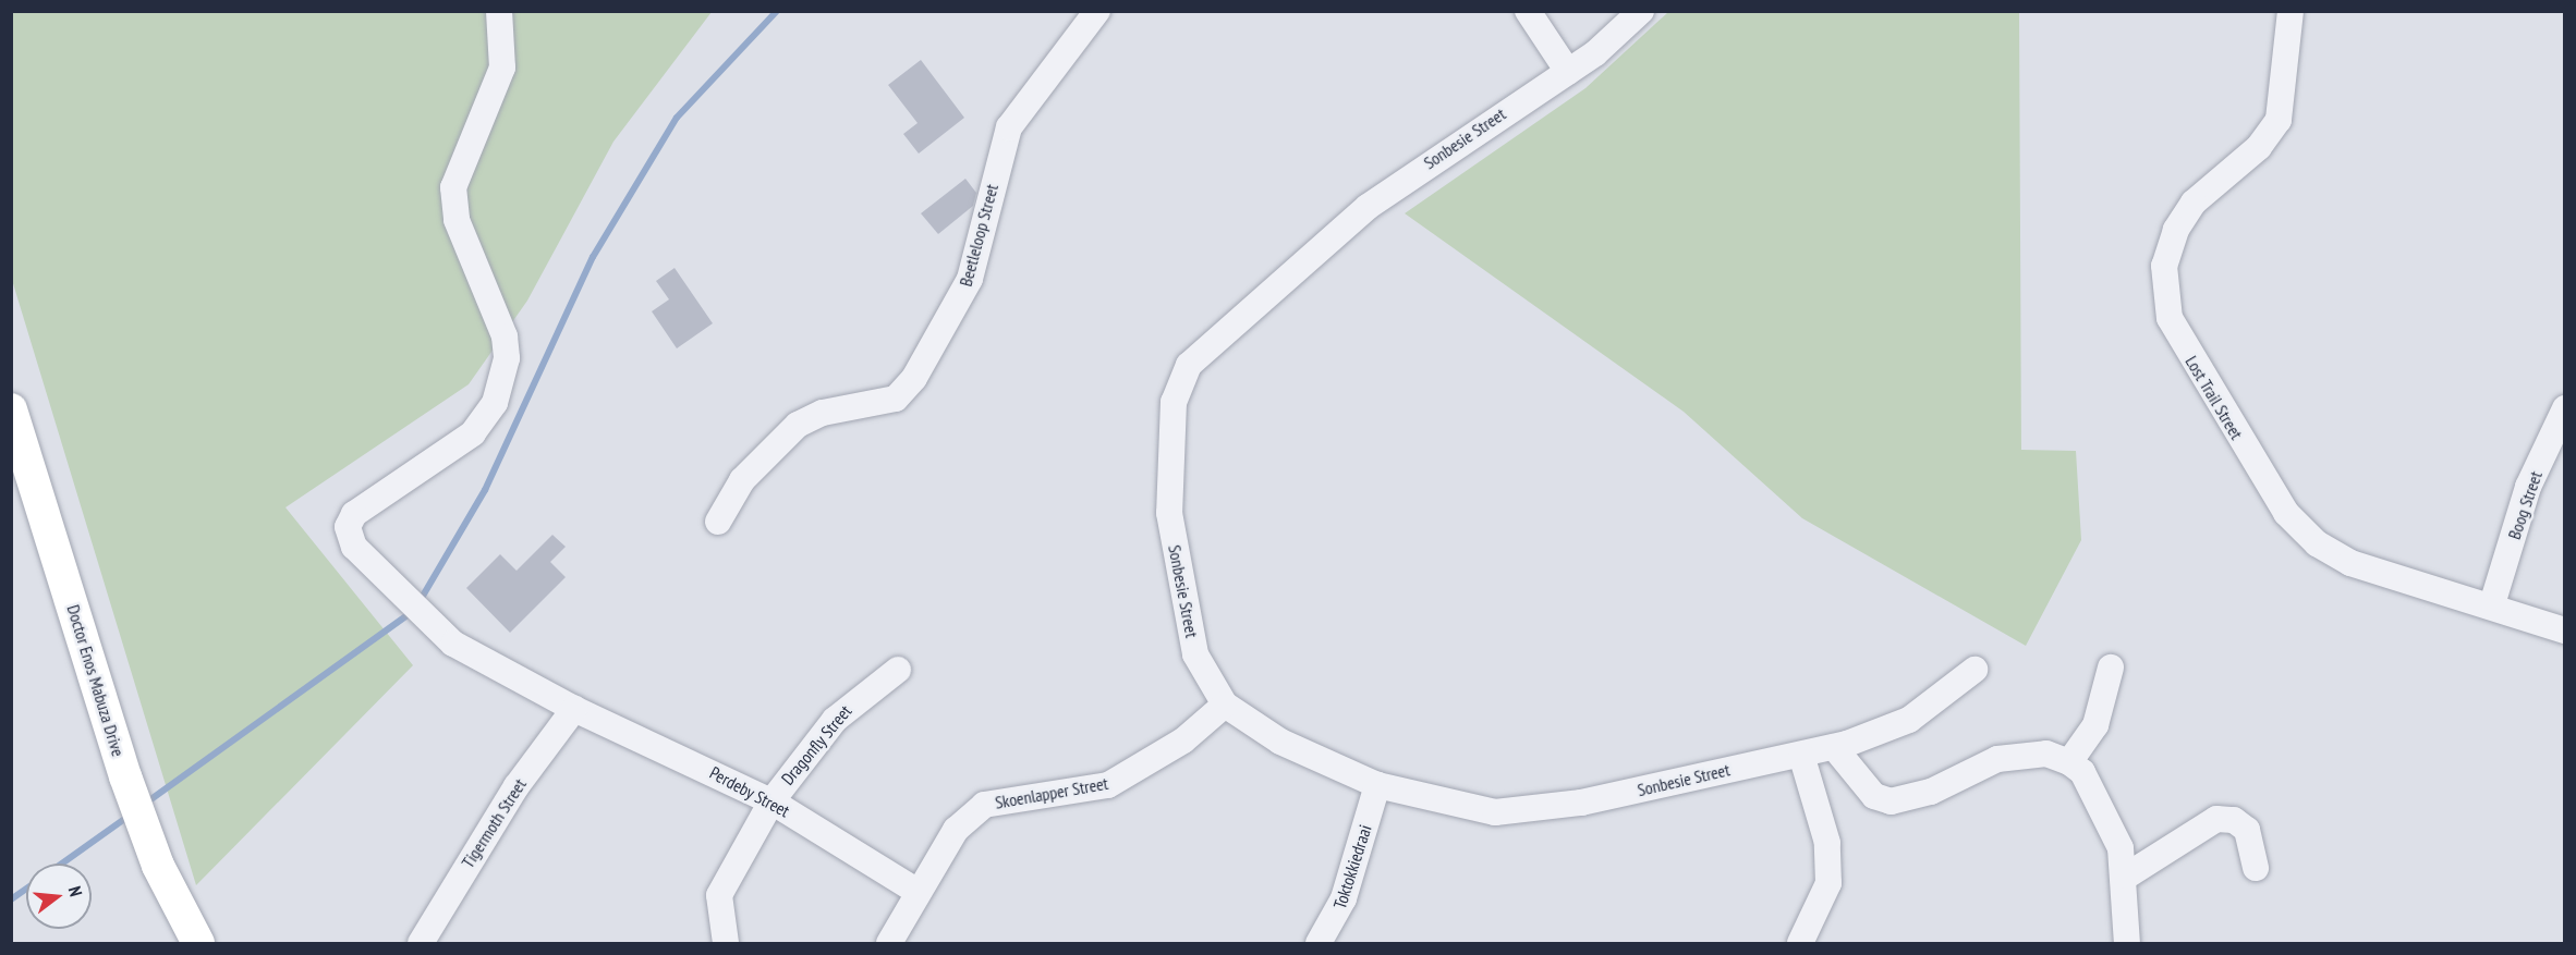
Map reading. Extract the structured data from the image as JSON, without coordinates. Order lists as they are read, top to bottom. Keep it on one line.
{"streets":{"main road":["Doctor Enos Mabuza Drive"],"street":["Sonbesie Street","Beetleloop Street","Lost Trail Street","Boog Street","Dragonfly Street","Perdeby Street","Skoenlapper Street","Tigermoth Street","Toktokkiedraai"]},"crossings":[["Sonbesie Street","Skoenlapper Street"],["Sonbesie Street","Toktokkiedraai"],["Lost Trail Street","Boog Street"],["Dragonfly Street","Perdeby Street"],["Perdeby Street","Skoenlapper Street"],["Perdeby Street","Tigermoth Street"]],"north":"right"}
